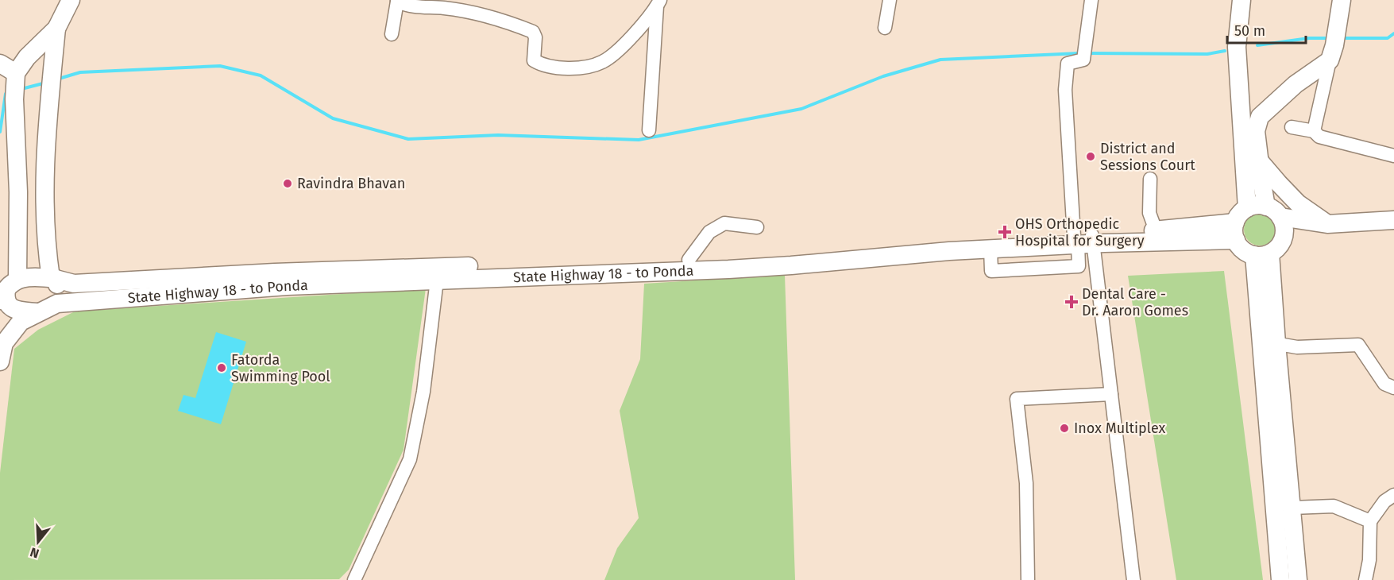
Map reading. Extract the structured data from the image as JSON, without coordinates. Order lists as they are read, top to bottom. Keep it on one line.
{"streets":{"main road":["State Highway 18 - to Ponda"]},"places":{"other":["District and Sessions Court","Ravindra Bhavan","Fatorda Swimming Pool","Inox Multiplex"],"health":["OHS Orthopedic Hospital for Surgery","Dental Care - Dr. Aaron Gomes"]},"scale_bar":"50 m","north":"bottom"}
